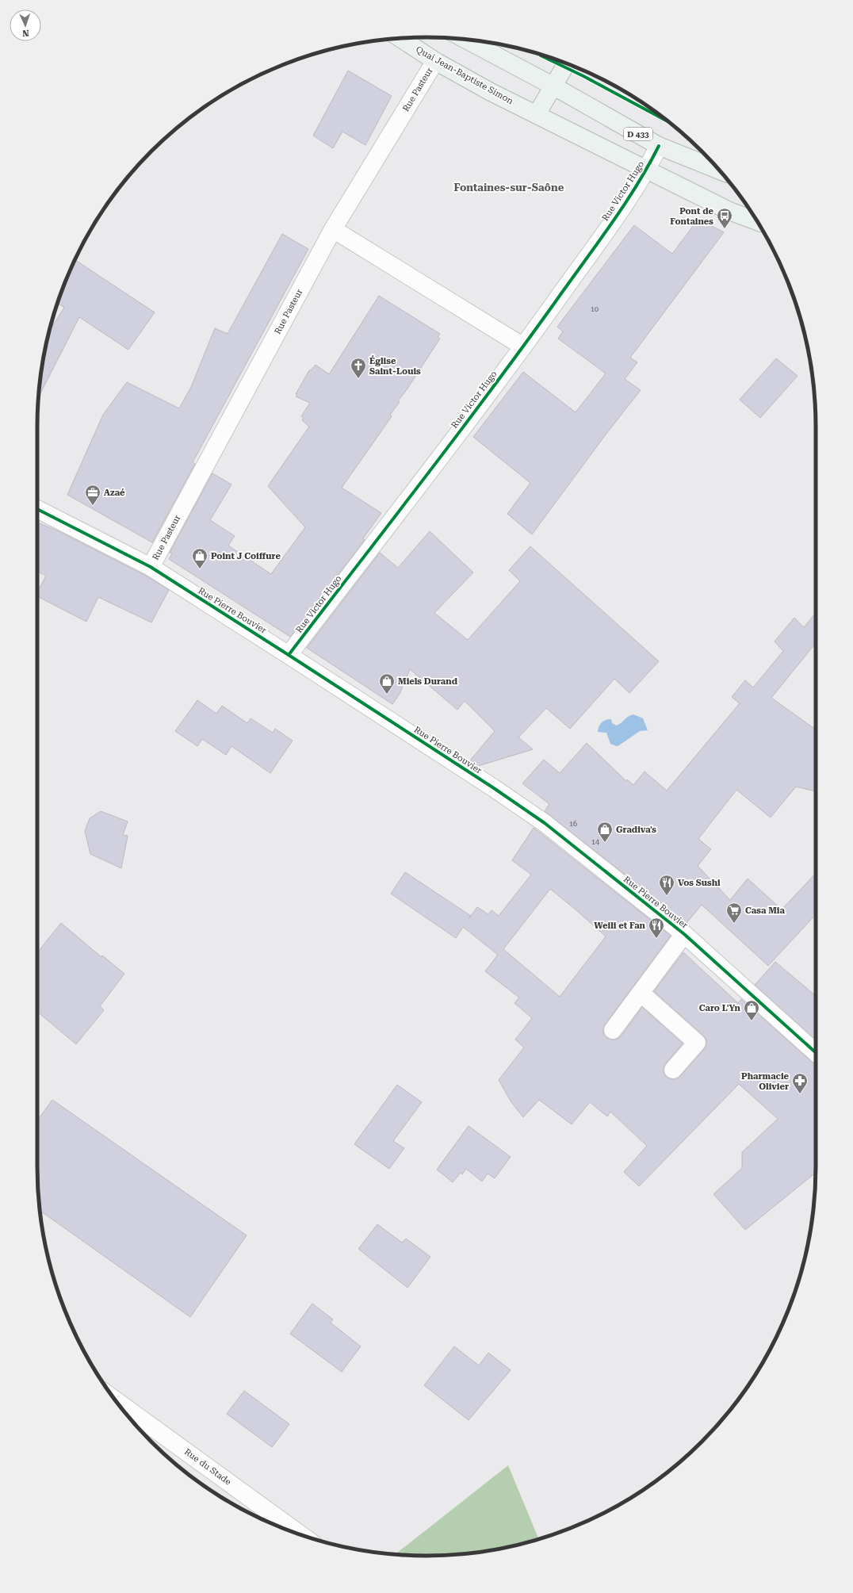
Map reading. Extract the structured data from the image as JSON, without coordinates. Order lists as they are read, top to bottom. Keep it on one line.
{"streets":{"main road":["Quai Jean-Baptiste Simon","D 433"],"street":["Rue Pasteur","Rue Victor Hugo","Rue Pierre Bouvier","Rue du Stade"]},"crossings":[["Quai Jean-Baptiste Simon","Rue Pasteur"],["Quai Jean-Baptiste Simon","Rue Victor Hugo"],["Rue Pasteur","Rue Pierre Bouvier"],["D 433","Rue Victor Hugo"],["Rue Victor Hugo","Rue Pierre Bouvier"]],"districts":["Fontaines-sur-Saône"],"places":{"bus stop":["Pont de Fontaines"],"church":["Église Saint-Louis"],"office":["Azaé"],"shop":["Point J Coiffure","Miels Durand","Gradiva's","Caro L'Yn"],"restaurant":["Vos Sushi","Weili et Fan"],"supermarket":["Casa Mia"],"pharmacy":["Pharmacie Olivier"]},"house_numbers":["10","16","14"],"north":"bottom"}
